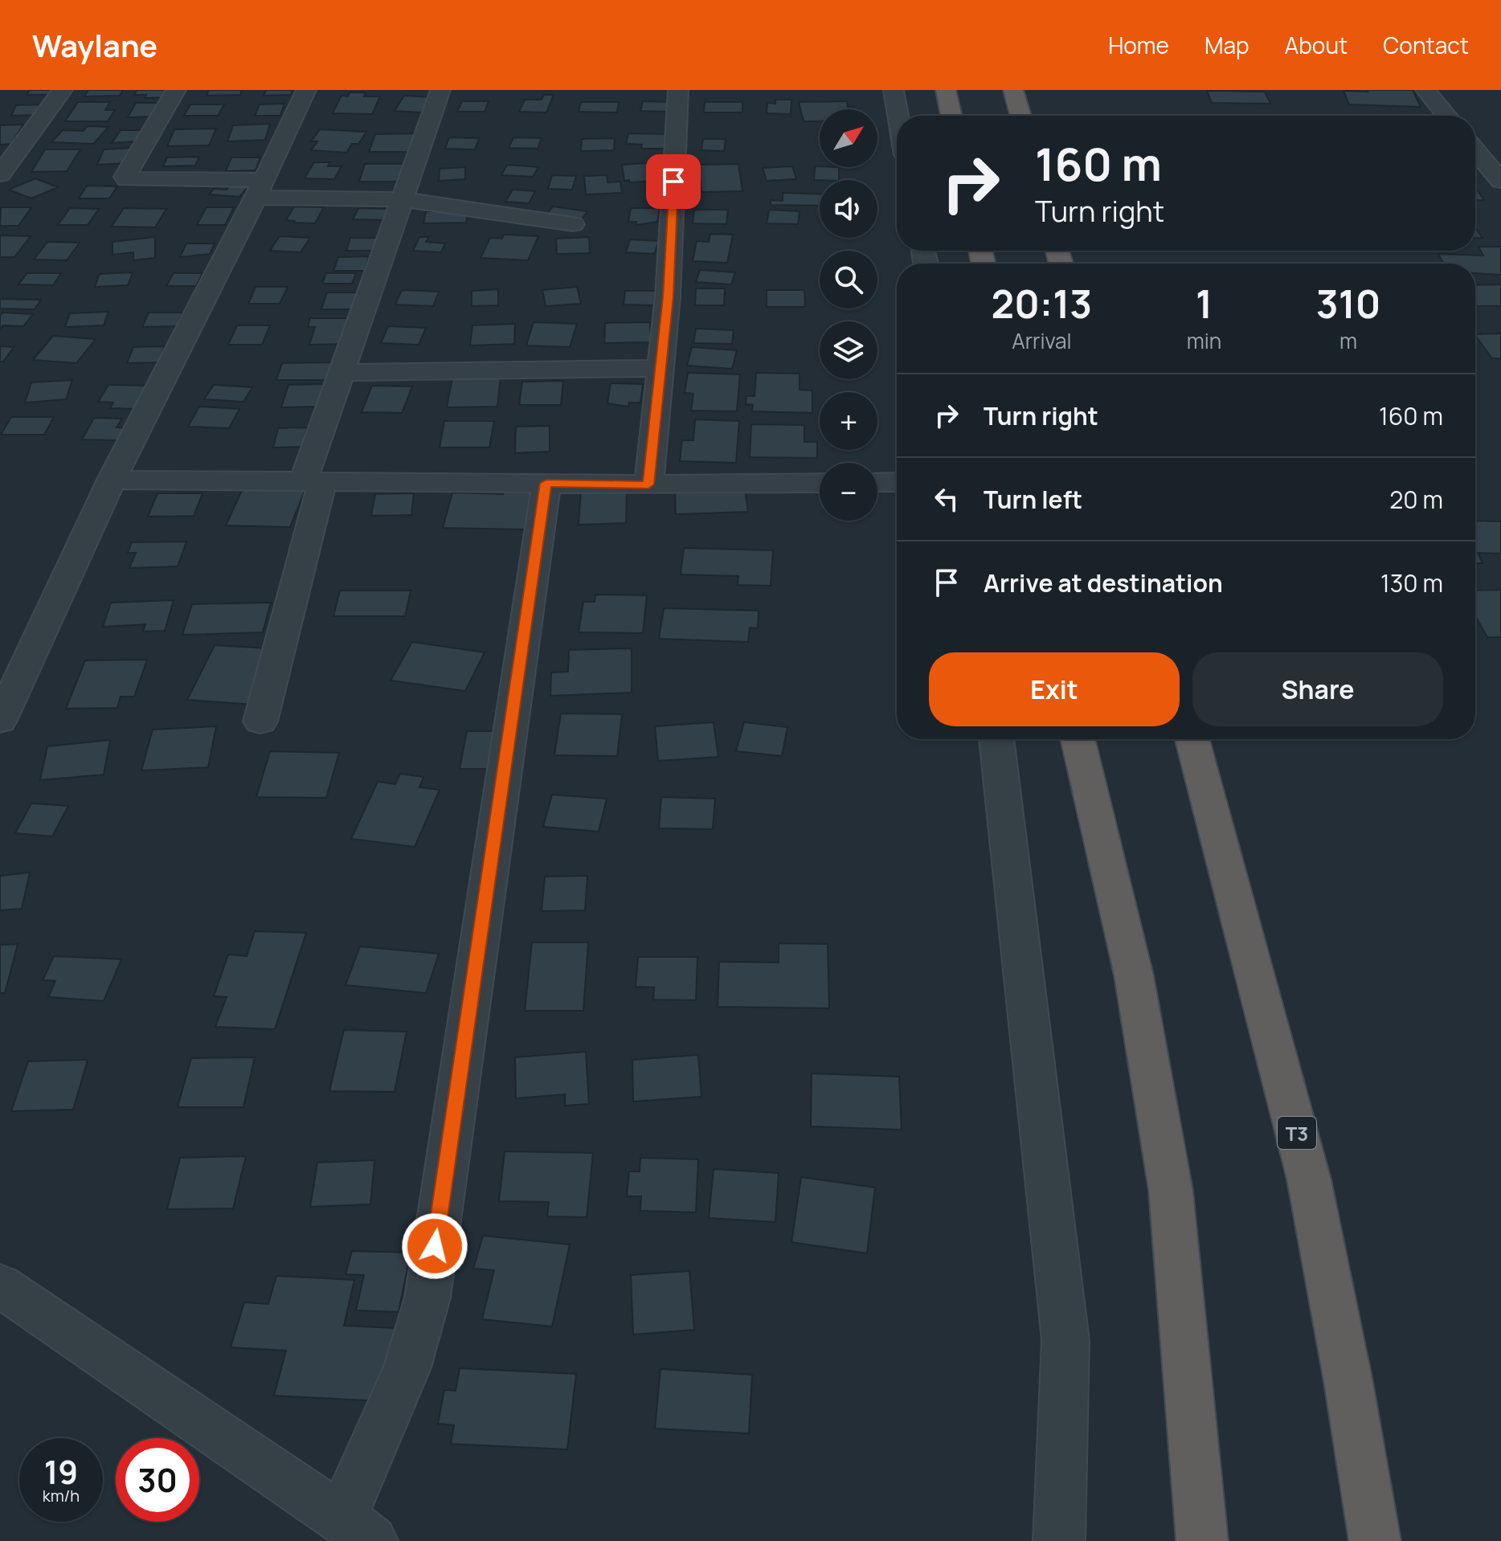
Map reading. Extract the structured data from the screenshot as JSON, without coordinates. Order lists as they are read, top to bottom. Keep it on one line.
{"streets":{"highway":["T3"]},"north":"top right","page":{"header":"Waylane","nav":["Home","Map","About","Contact"],"map_buttons":["+","−"],"turn":["160 m","Turn right"],"eta":["20:13","Arrival","1","min","310","m"],"list":[{"name":"Turn right","value":"160 m"},{"name":"Turn left","value":"20 m"},{"name":"Arrive at destination","value":"130 m"}],"buttons":["Exit","Share"],"speed":"19 km/h","limit":"30"}}
